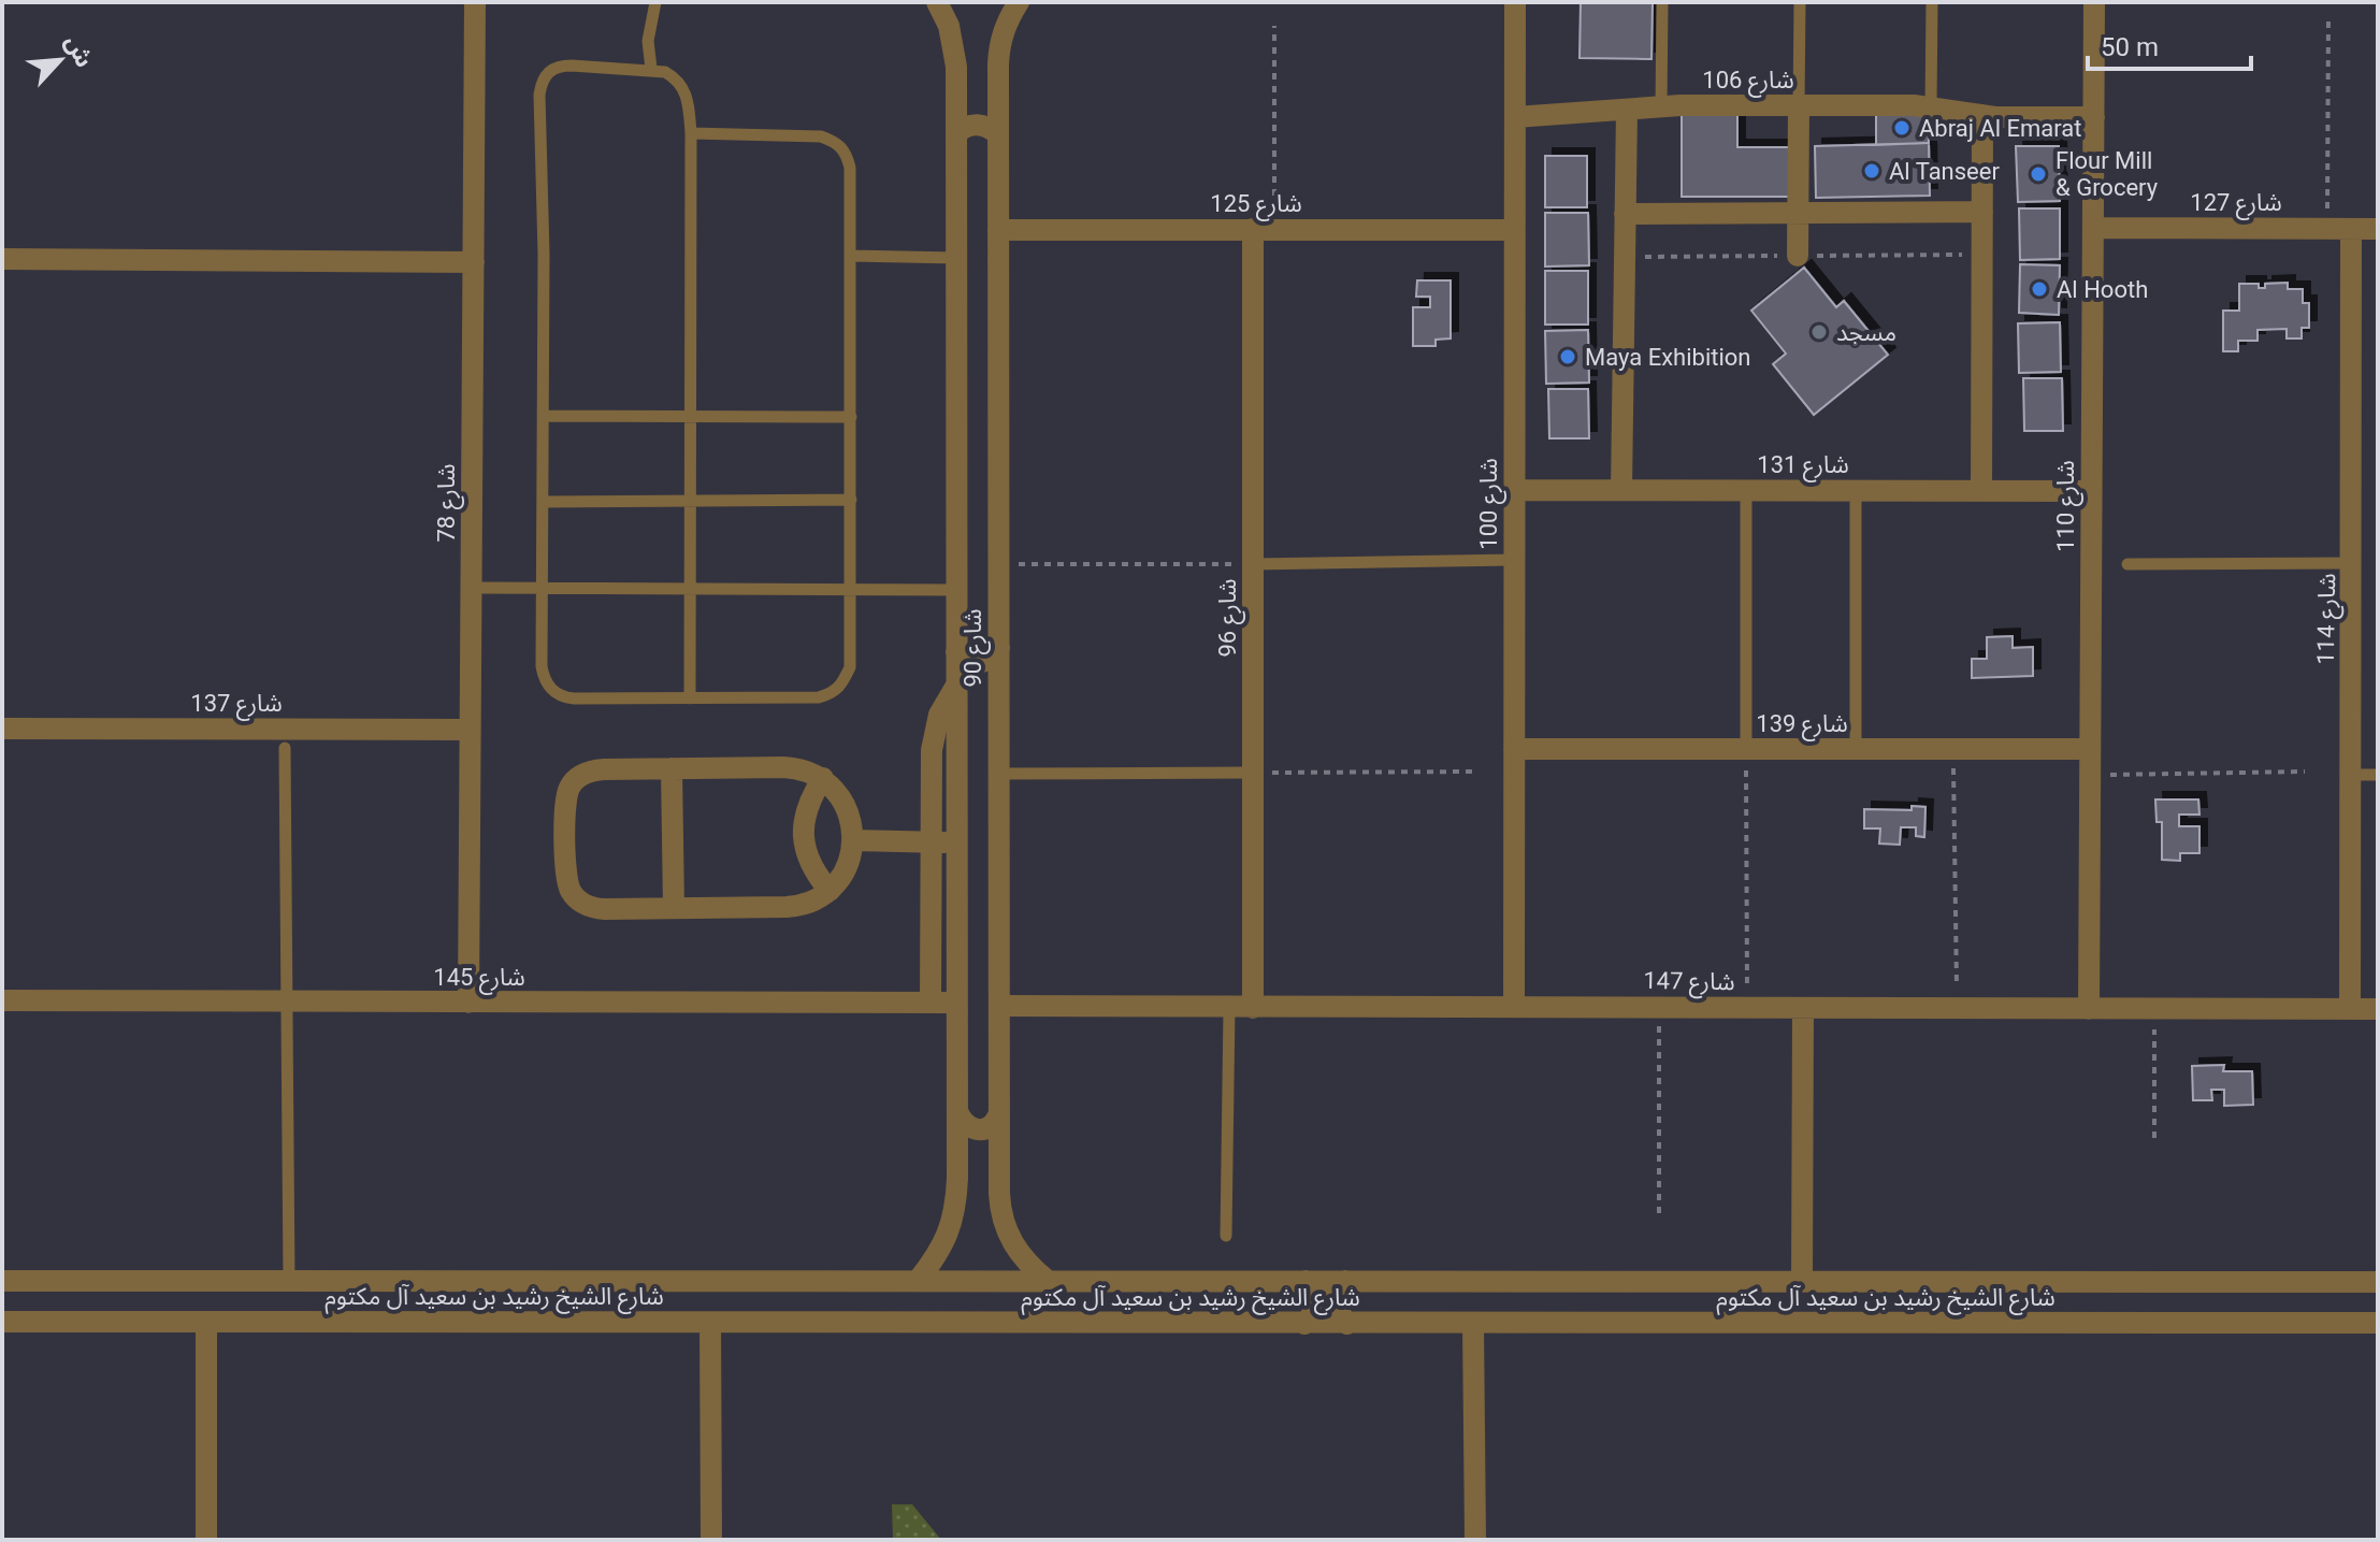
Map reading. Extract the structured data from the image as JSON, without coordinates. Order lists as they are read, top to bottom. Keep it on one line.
{"streets":{"street":["شارع 106","شارع 127","شارع 125","شارع 131","شارع 78","شارع 100","شارع 110","شارع 96","شارع 114","شارع 90","شارع 137","شارع 139","شارع 145","شارع 147","شارع الشيخ رشيد بن سعيد آل مكتوم"]},"crossings":[["شارع 106","شارع 100"],["شارع 106","شارع 110"],["شارع 127","شارع 110"],["شارع 127","شارع 114"],["شارع 125","شارع 100"],["شارع 125","شارع 96"],["شارع 125","شارع 90"],["شارع 131","شارع 100"],["شارع 131","شارع 110"],["شارع 78","شارع 137"],["شارع 78","شارع 145"],["شارع 100","شارع 139"],["شارع 100","شارع 147"],["شارع 110","شارع 139"],["شارع 110","شارع 147"],["شارع 96","شارع 147"],["شارع 114","شارع 147"],["شارع 90","شارع 145"],["شارع 90","شارع 147"],["شارع 90","شارع الشيخ رشيد بن سعيد آل مكتوم"]],"places":["Abraj Al Emarat","Al Tanseer","Flour Mill & Grocery","Al Hooth","مسجد","Maya Exhibition"],"scale_bar":"50 m","north":"top right"}
